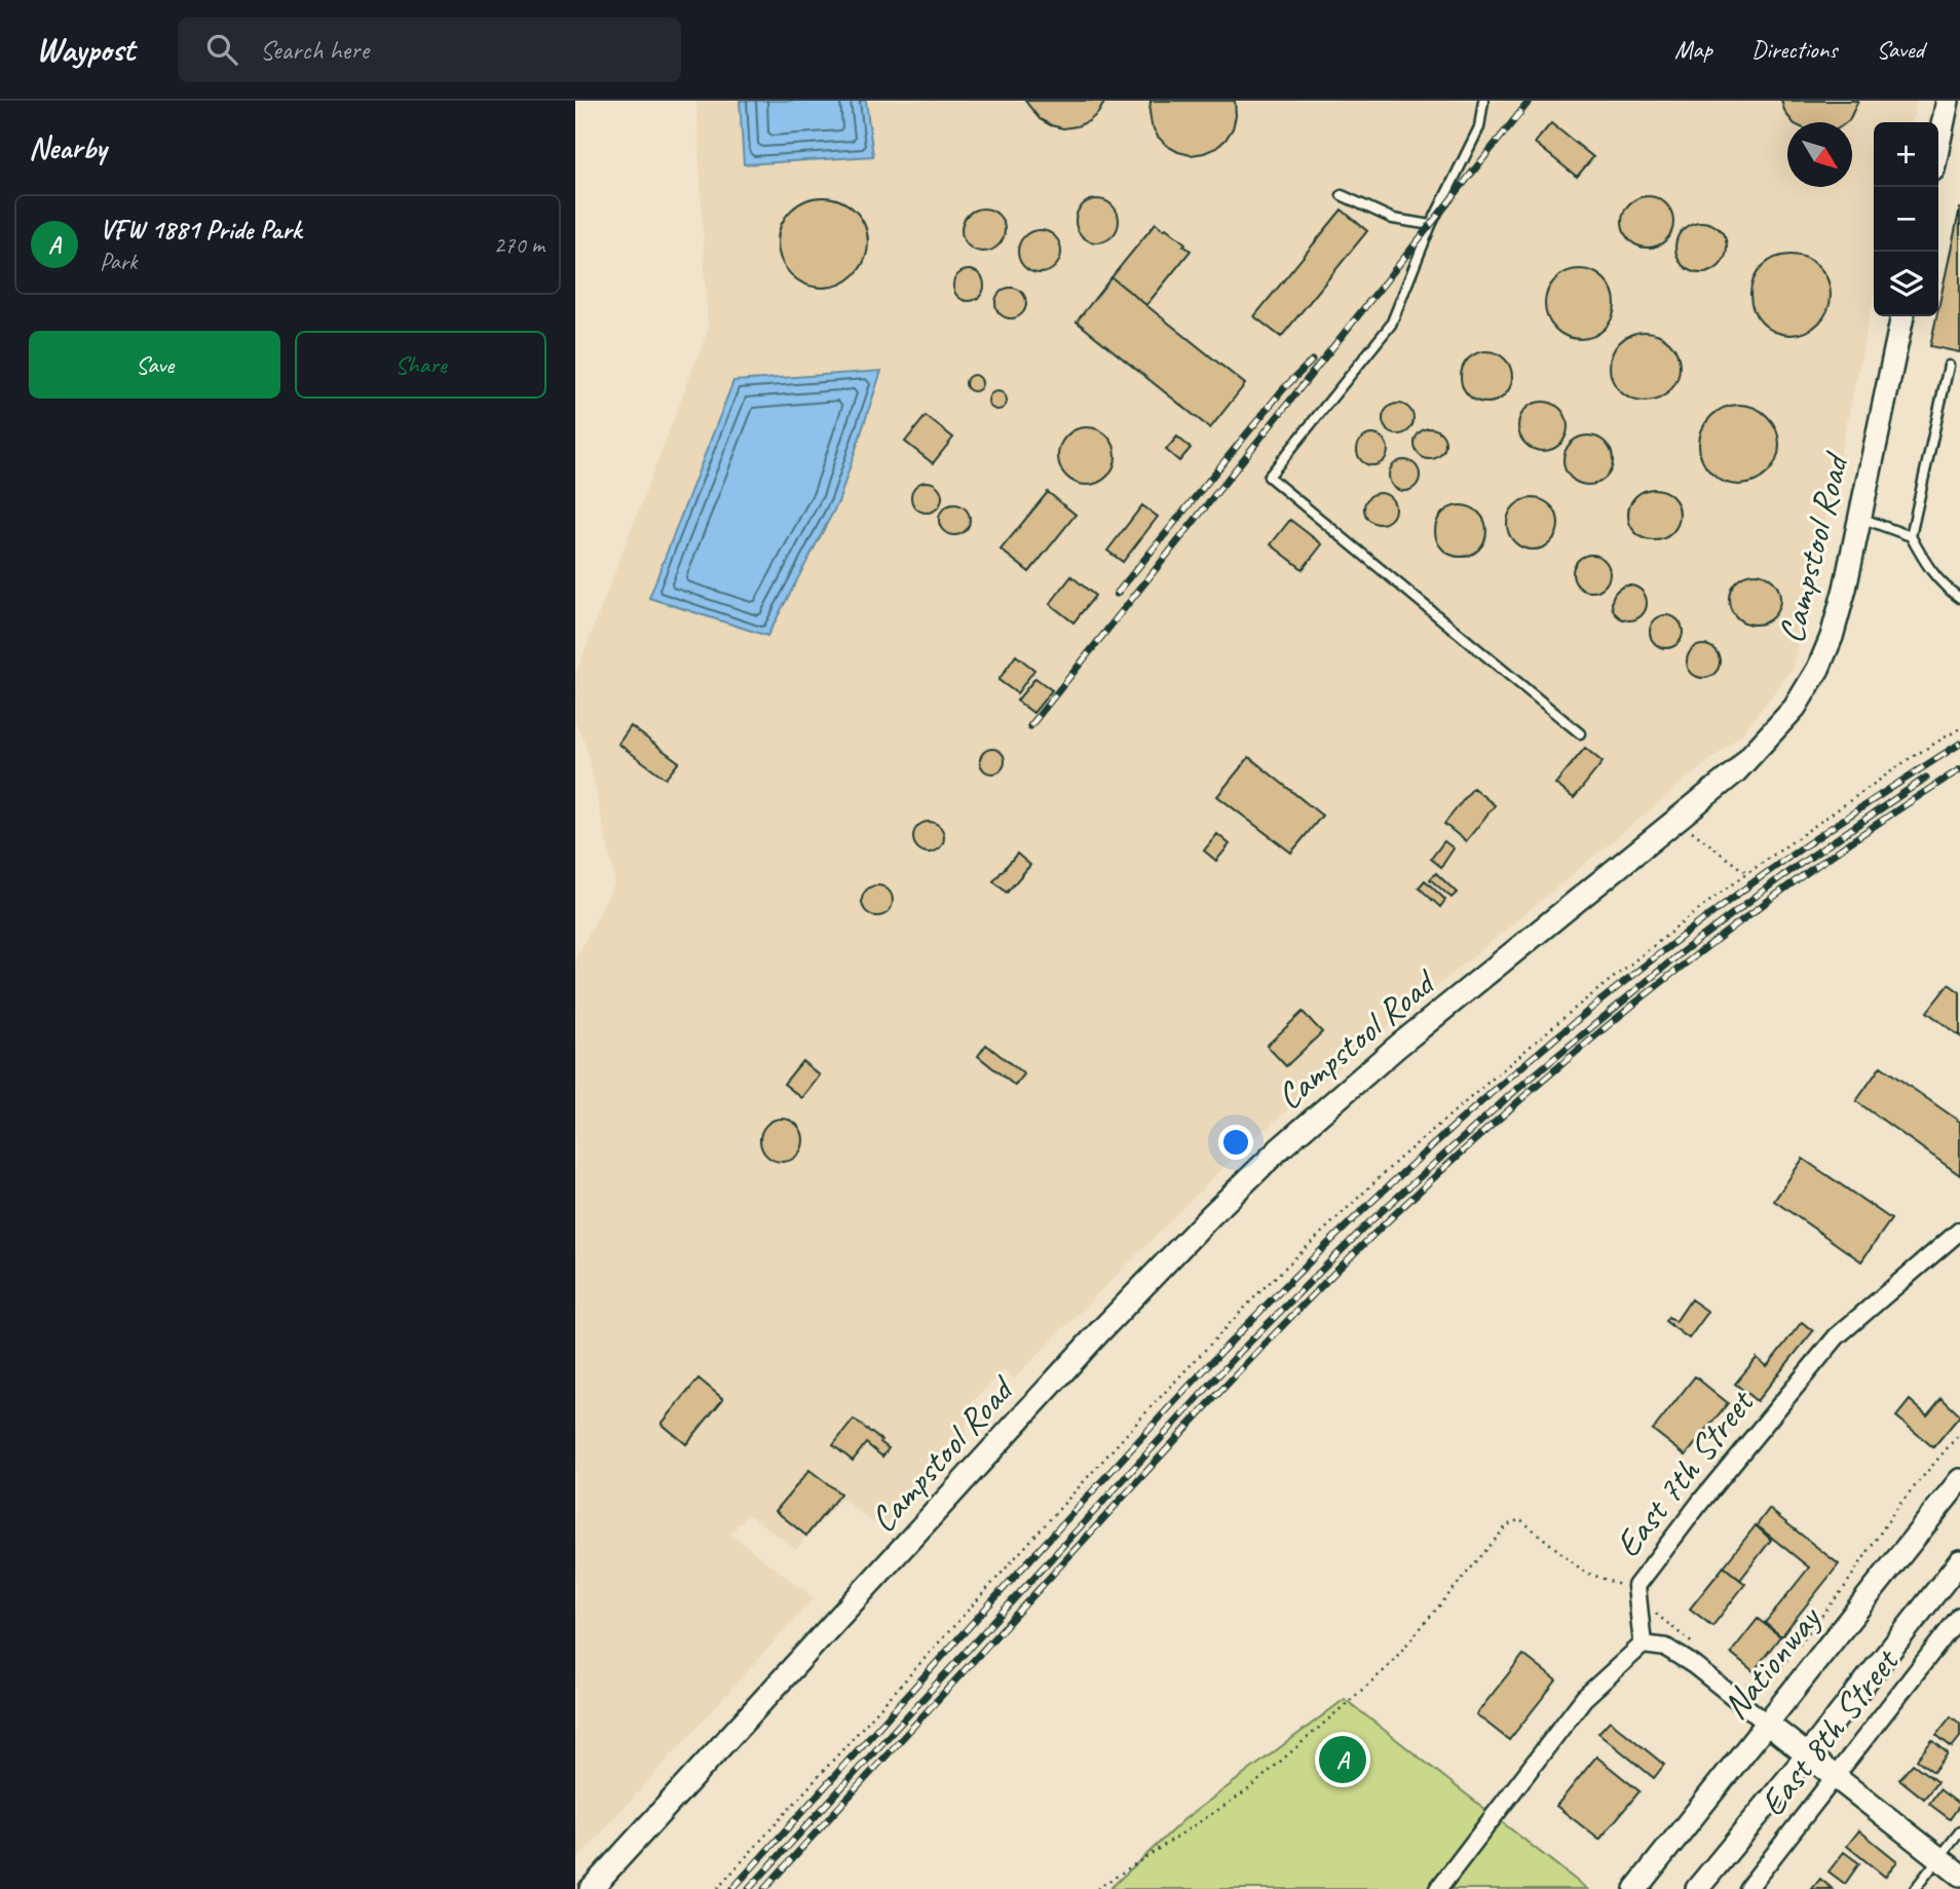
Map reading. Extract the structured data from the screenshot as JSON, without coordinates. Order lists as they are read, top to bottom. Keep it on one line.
{"streets":{"main road":["Campstool Road","Nationway"],"street":["East 7th Street","East 8th Street"]},"north":"bottom right","page":{"header":"Waypost","search":"Search here","nav":["Map","Directions","Saved"],"heading":"Nearby","map_buttons":["+","−"],"list":[{"mark":"A","name":"VFW 1881 Pride Park","note":"Park","value":"270 m"}],"buttons":["Save","Share"],"pins":"A"}}
